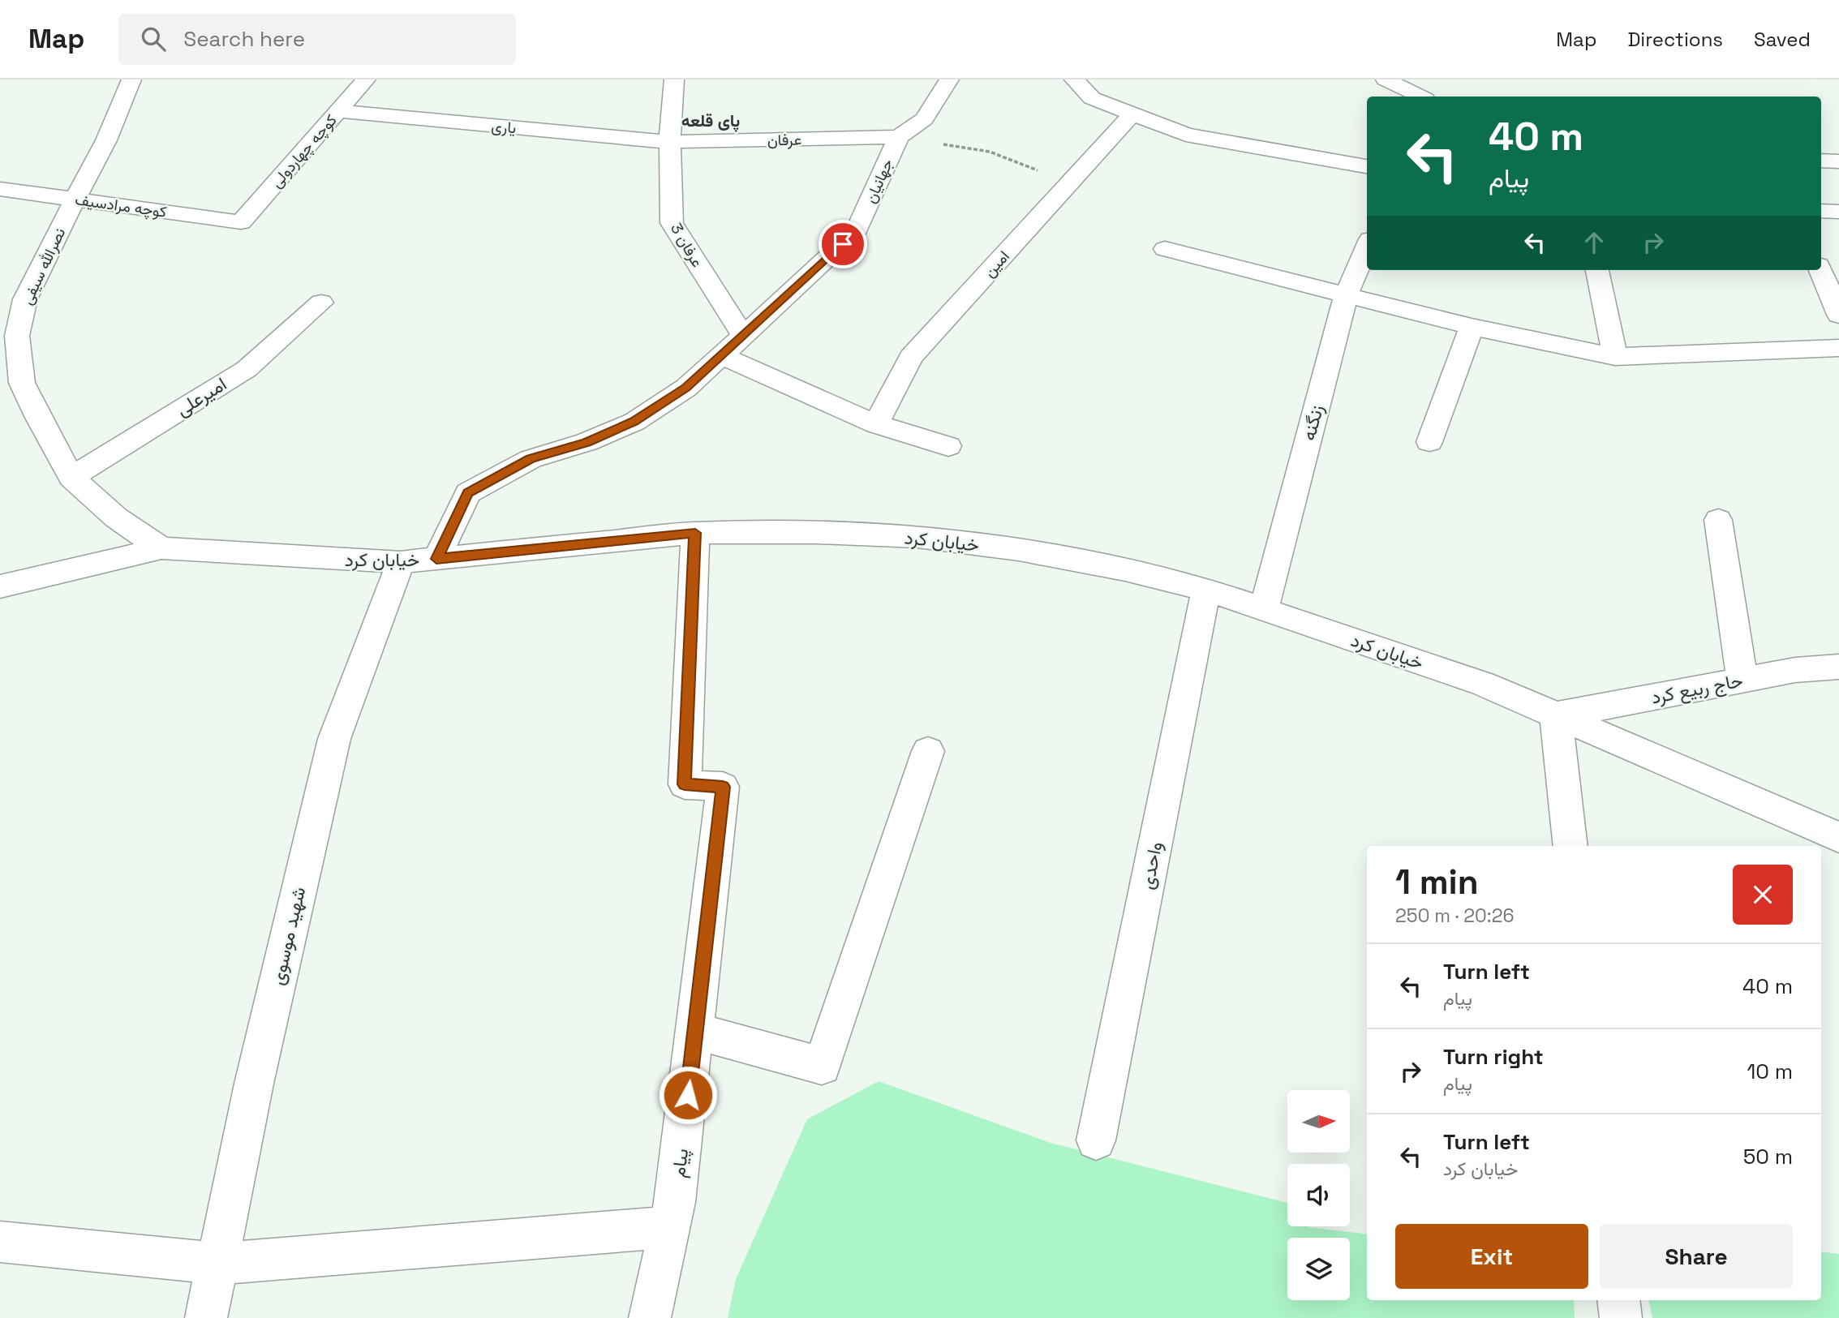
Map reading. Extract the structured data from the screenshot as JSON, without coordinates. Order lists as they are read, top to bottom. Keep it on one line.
{"streets":{"street":["یاری","عرفان","کوچه چهاردولی","جهانیان","کوچه مرادسیف","عرفان 3","امین","نصرالله سیفی","امیرعلی","زنگنه","خیابان کرد","حاج ربیع کرد","واحدی","شهید موسوی","پیام"]},"crossings":[["یاری","عرفان"],["یاری","کوچه چهاردولی"],["یاری","عرفان 3"],["عرفان","جهانیان"],["عرفان","عرفان 3"],["کوچه چهاردولی","کوچه مرادسیف"],["جهانیان","عرفان 3"],["جهانیان","خیابان کرد"],["کوچه مرادسیف","نصرالله سیفی"],["نصرالله سیفی","امیرعلی"],["نصرالله سیفی","خیابان کرد"],["زنگنه","خیابان کرد"],["خیابان کرد","حاج ربیع کرد"],["خیابان کرد","واحدی"],["خیابان کرد","شهید موسوی"],["خیابان کرد","پیام"]],"districts":["پای قلعه"],"north":"right","page":{"header":"Map","search":"Search here","nav":["Map","Directions","Saved"],"turn":["40 m","پیام"],"heading":["1 min","250 m · 20:26"],"list":[{"name":"Turn left","note":"پیام","value":"40 m"},{"name":"Turn right","note":"پیام","value":"10 m"},{"name":"Turn left","note":"خیابان کرد","value":"50 m"}],"buttons":["Exit","Share"]}}
